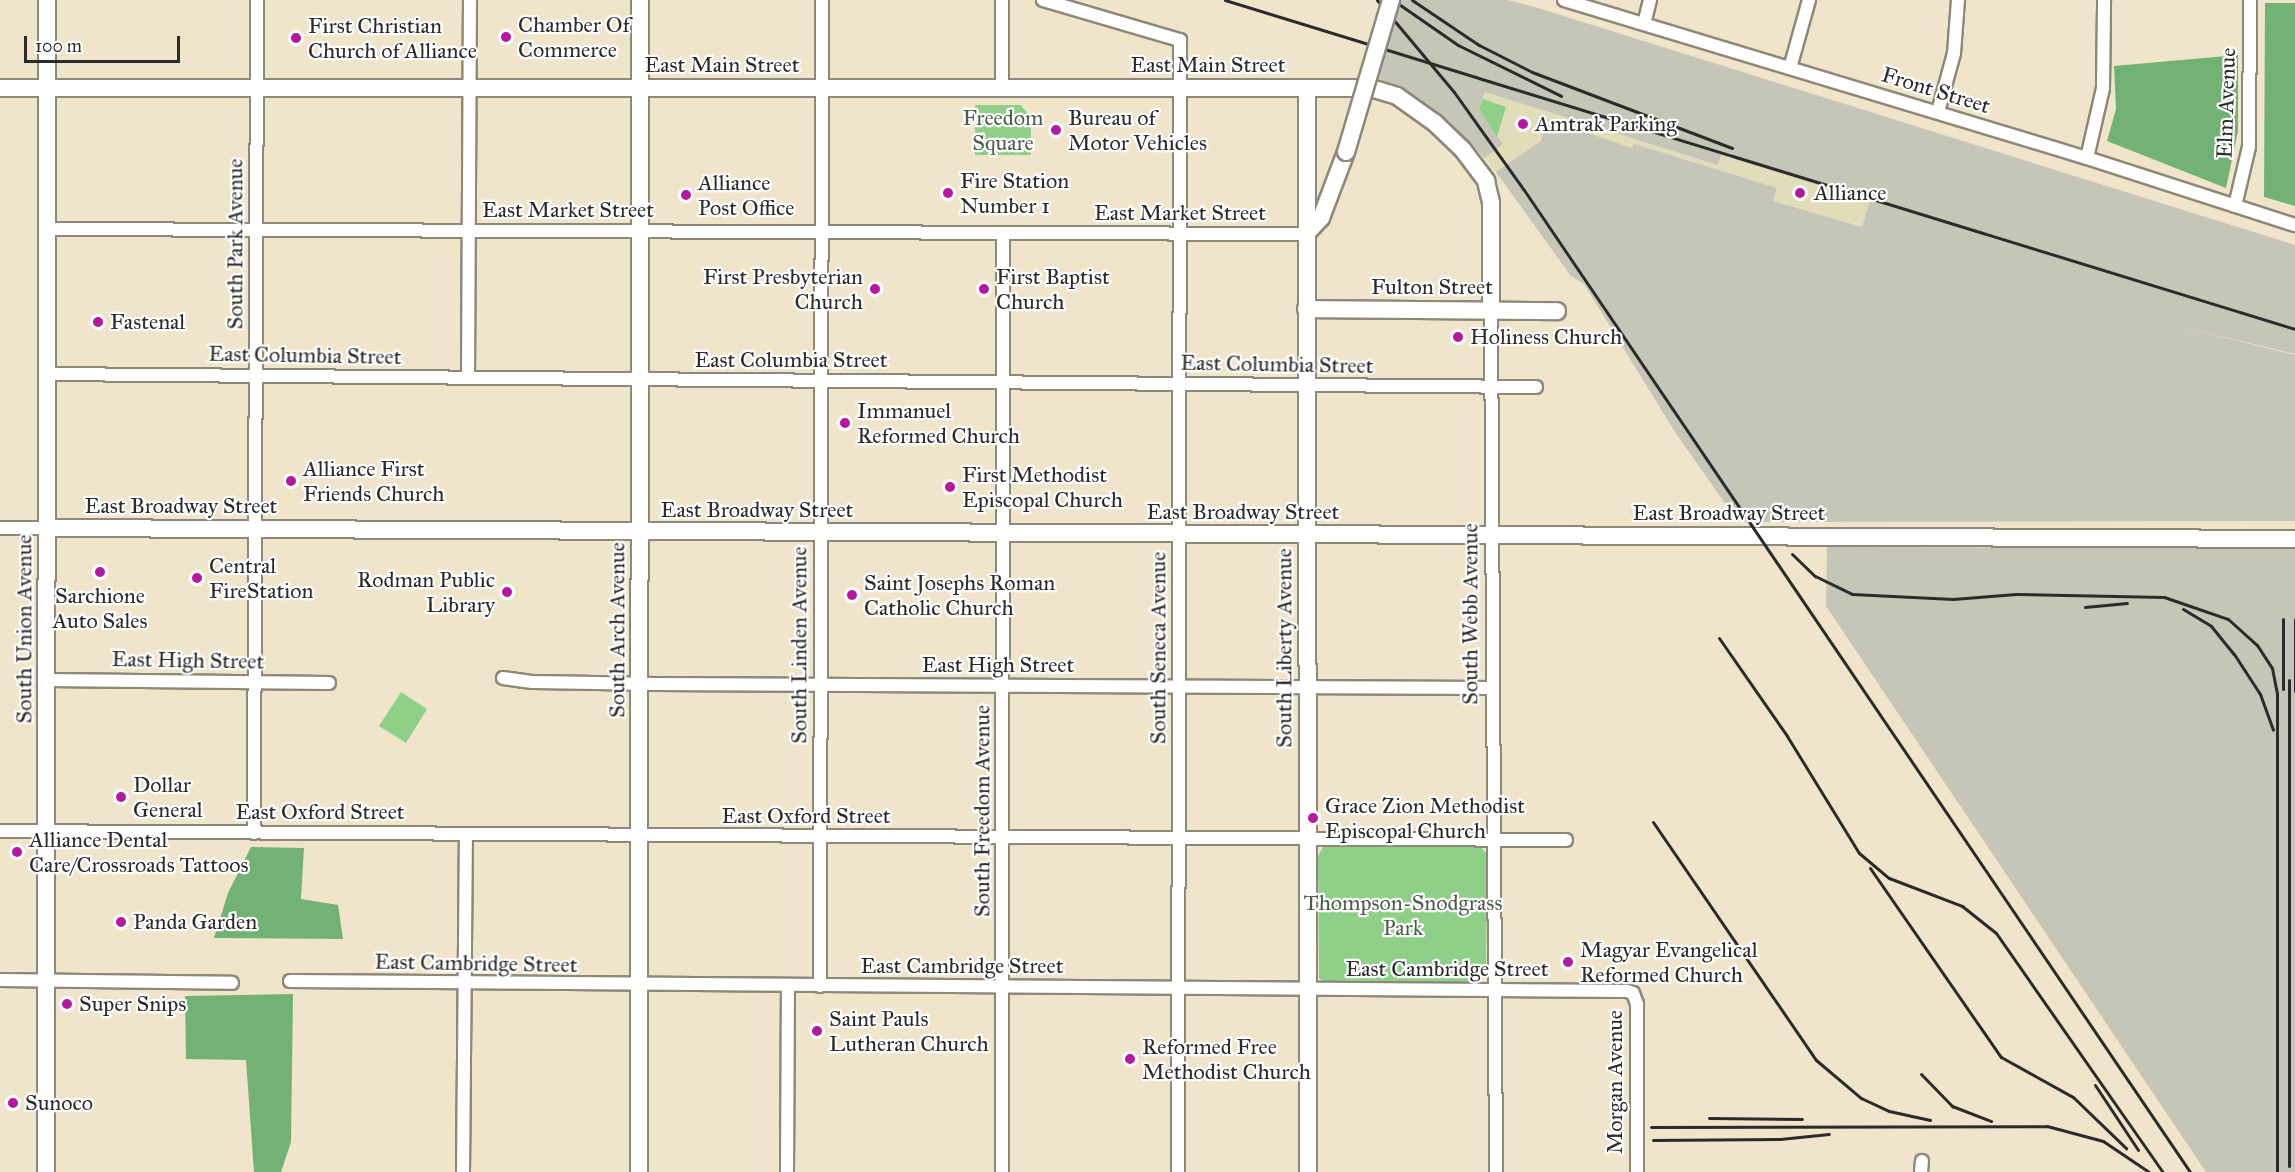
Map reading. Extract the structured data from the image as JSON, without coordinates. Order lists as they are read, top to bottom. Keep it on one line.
{"streets":{"street":["East Main Street","Front Street","Elm Avenue","East Market Street","South Park Avenue","Fulton Street","East Columbia Street","East Broadway Street","South Webb Avenue","South Union Avenue","South Arch Avenue","South Linden Avenue","South Seneca Avenue","South Liberty Avenue","East High Street","South Freedom Avenue","East Oxford Street","East Cambridge Street","Morgan Avenue"]},"crossings":[["East Main Street","South Park Avenue"],["East Main Street","South Webb Avenue"],["East Main Street","South Union Avenue"],["East Main Street","South Arch Avenue"],["East Main Street","South Linden Avenue"],["East Main Street","South Seneca Avenue"],["East Main Street","South Liberty Avenue"],["Front Street","Elm Avenue"],["East Market Street","South Park Avenue"],["East Market Street","South Union Avenue"],["East Market Street","South Arch Avenue"],["East Market Street","South Linden Avenue"],["East Market Street","South Seneca Avenue"],["East Market Street","South Liberty Avenue"],["East Market Street","South Freedom Avenue"],["South Park Avenue","East Columbia Street"],["South Park Avenue","East Broadway Street"],["South Park Avenue","East High Street"],["South Park Avenue","East Oxford Street"],["Fulton Street","South Webb Avenue"],["Fulton Street","South Liberty Avenue"],["East Columbia Street","South Webb Avenue"],["East Columbia Street","South Union Avenue"],["East Columbia Street","South Arch Avenue"],["East Columbia Street","South Linden Avenue"],["East Columbia Street","South Seneca Avenue"],["East Columbia Street","South Liberty Avenue"],["East Columbia Street","South Freedom Avenue"],["East Broadway Street","South Webb Avenue"],["East Broadway Street","South Union Avenue"],["East Broadway Street","South Arch Avenue"],["East Broadway Street","South Linden Avenue"],["East Broadway Street","South Seneca Avenue"],["East Broadway Street","South Liberty Avenue"],["East Broadway Street","South Freedom Avenue"],["South Webb Avenue","East High Street"],["South Webb Avenue","East Oxford Street"],["South Webb Avenue","East Cambridge Street"],["South Union Avenue","East High Street"],["South Union Avenue","East Oxford Street"],["South Arch Avenue","East High Street"],["South Arch Avenue","East Oxford Street"],["South Arch Avenue","East Cambridge Street"],["South Linden Avenue","East High Street"],["South Linden Avenue","East Oxford Street"],["South Linden Avenue","East Cambridge Street"],["South Seneca Avenue","East High Street"],["South Seneca Avenue","East Oxford Street"],["South Seneca Avenue","East Cambridge Street"],["South Liberty Avenue","East High Street"],["South Liberty Avenue","East Oxford Street"],["South Liberty Avenue","East Cambridge Street"],["East High Street","South Freedom Avenue"],["South Freedom Avenue","East Oxford Street"],["South Freedom Avenue","East Cambridge Street"],["East Cambridge Street","Morgan Avenue"]],"parks":["Freedom Square","Thompson-Snodgrass Park"],"places":["Chamber Of Commerce","First Christian Church of Alliance","Amtrak Parking","Bureau of Motor Vehicles","Fire Station Number 1","Alliance","Alliance Post Office","First Presbyterian Church","First Baptist Church","Fastenal","Holiness Church","Immanuel Reformed Church","Alliance First Friends Church","First Methodist Episcopal Church","Sarchione Auto Sales","Central FireStation","Rodman Public Library","Saint Josephs Roman Catholic Church","Dollar General","Grace Zion Methodist Episcopal Church","Alliance Dental Care/Crossroads Tattoos","Panda Garden","Magyar Evangelical Reformed Church","Super Snips","Saint Pauls Lutheran Church","Reformed Free Methodist Church","Sunoco"],"scale_bar":"100 m"}
